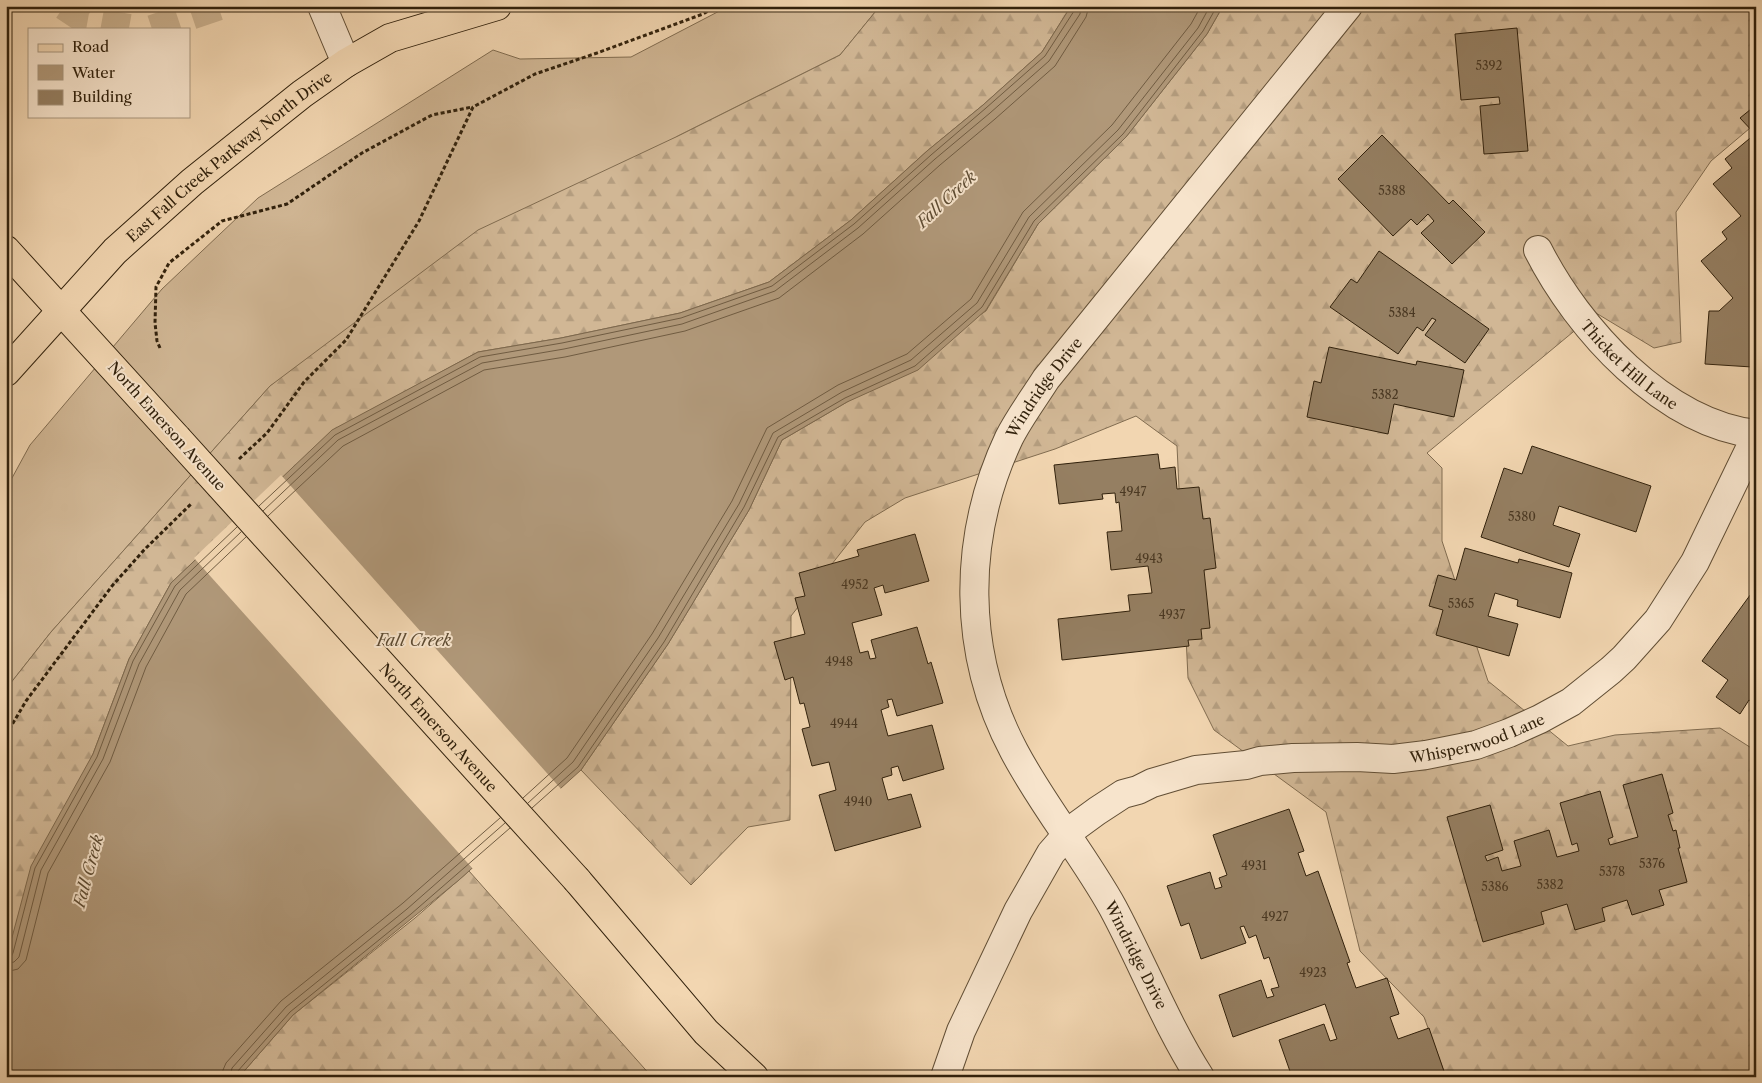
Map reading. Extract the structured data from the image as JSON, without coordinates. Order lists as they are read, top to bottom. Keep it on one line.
{"streets":{"main road":["East Fall Creek Parkway North Drive","North Emerson Avenue"],"street":["Thicket Hill Lane","Windridge Drive","Whisperwood Lane"]},"crossings":[["East Fall Creek Parkway North Drive","North Emerson Avenue"],["Thicket Hill Lane","Whisperwood Lane"],["Windridge Drive","Whisperwood Lane"]],"water":["Fall Creek"],"house_numbers":["5392","5388","5384","5382","4947","5380","4943","4952","5365","4937","4948","4944","4940","5376","4931","5378","5382","5386","4927","4923"],"legend":["Road","Water","Building"]}
